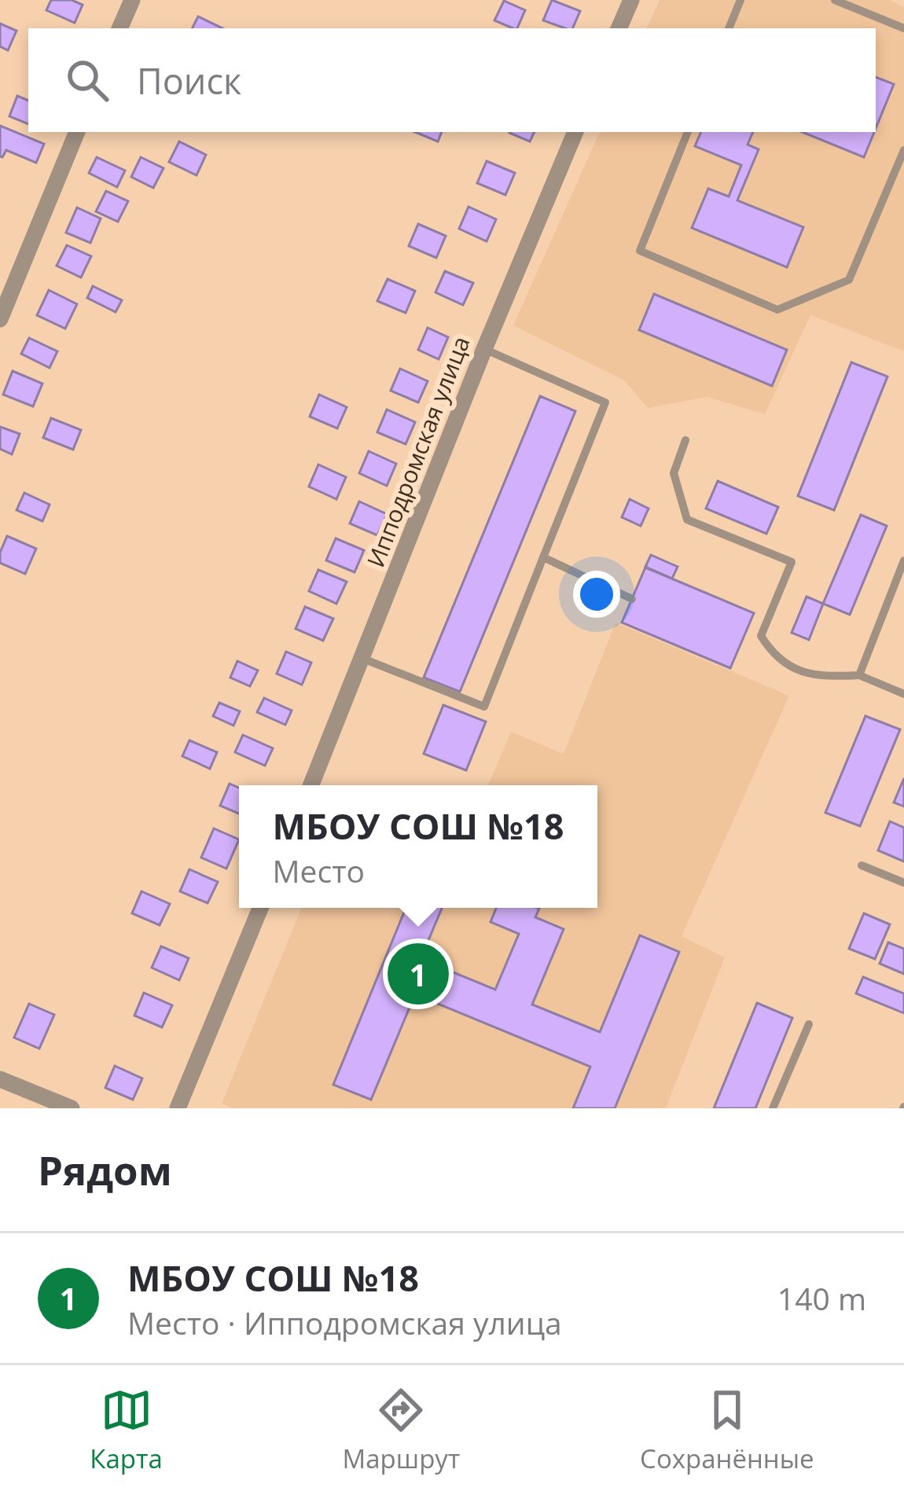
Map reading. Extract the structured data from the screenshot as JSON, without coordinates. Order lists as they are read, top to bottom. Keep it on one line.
{"streets":{"street":["Ипподромская улица"]},"page":{"search":"Поиск","popup":["МБОУ СОШ №18","Место"],"pins":"1","heading":"Рядом","list":[{"mark":"1","name":"МБОУ СОШ №18","note":"Место · Ипподромская улица","value":"140 m"}],"nav":["Карта","Маршрут","Сохранённые"]}}
